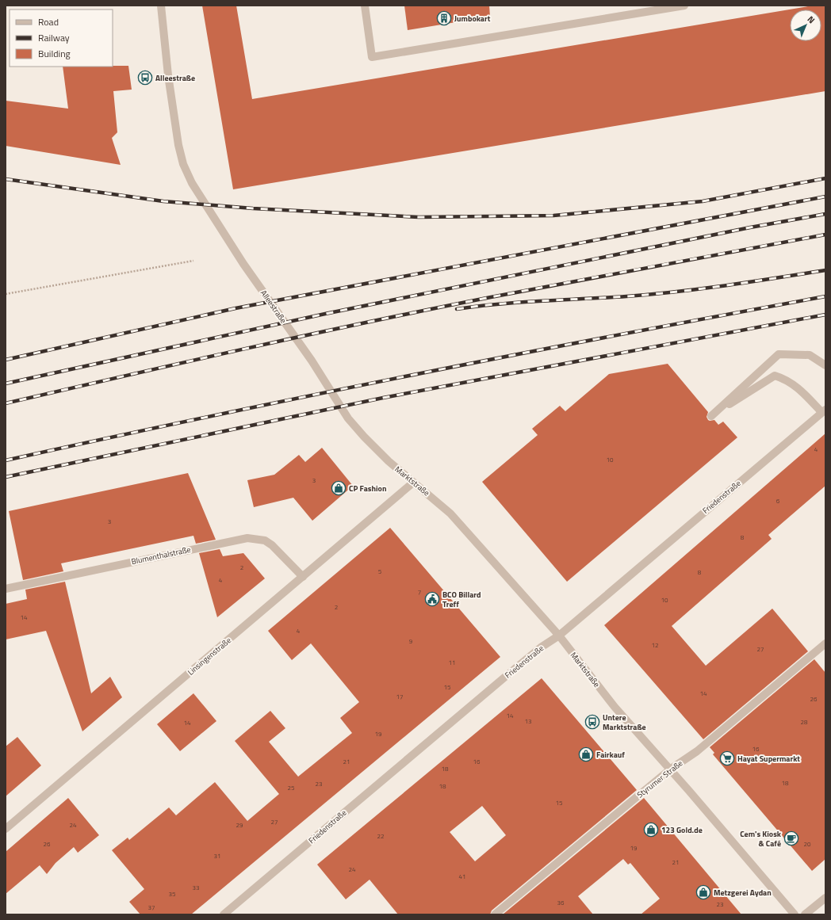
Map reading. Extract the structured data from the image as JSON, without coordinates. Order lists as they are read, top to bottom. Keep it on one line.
{"streets":{"street":["Alleestraße","Marktstraße","Friedenstraße","Blumenthalstraße","Linsingenstraße","Styrumer Straße"]},"crossings":[["Alleestraße","Marktstraße"],["Marktstraße","Friedenstraße"],["Marktstraße","Linsingenstraße"],["Marktstraße","Styrumer Straße"],["Blumenthalstraße","Linsingenstraße"]],"places":{"building":["Jumbokart"],"bus stop":["Alleestraße","Untere Marktstraße"],"shop":["CP Fashion","Fairkauf","123 Gold.de","Metzgerei Aydan"],"public building":["BCO Billard Treff"],"supermarket":["Hayat Supermarkt"],"cafe":["Cem's Kiosk & Café"]},"house_numbers":["4","10","3","6","3","8","2","5","8","4","7","10","2","14","4","9","12","27","11","15","14","17","26","14","13","28","14","19","16","21","16","18","18","23","18","25","15","27","24","29","22","26","20","19","31","21","24","41","33","35","36","23","37"],"legend":["Road","Railway","Building"],"north":"top right"}
